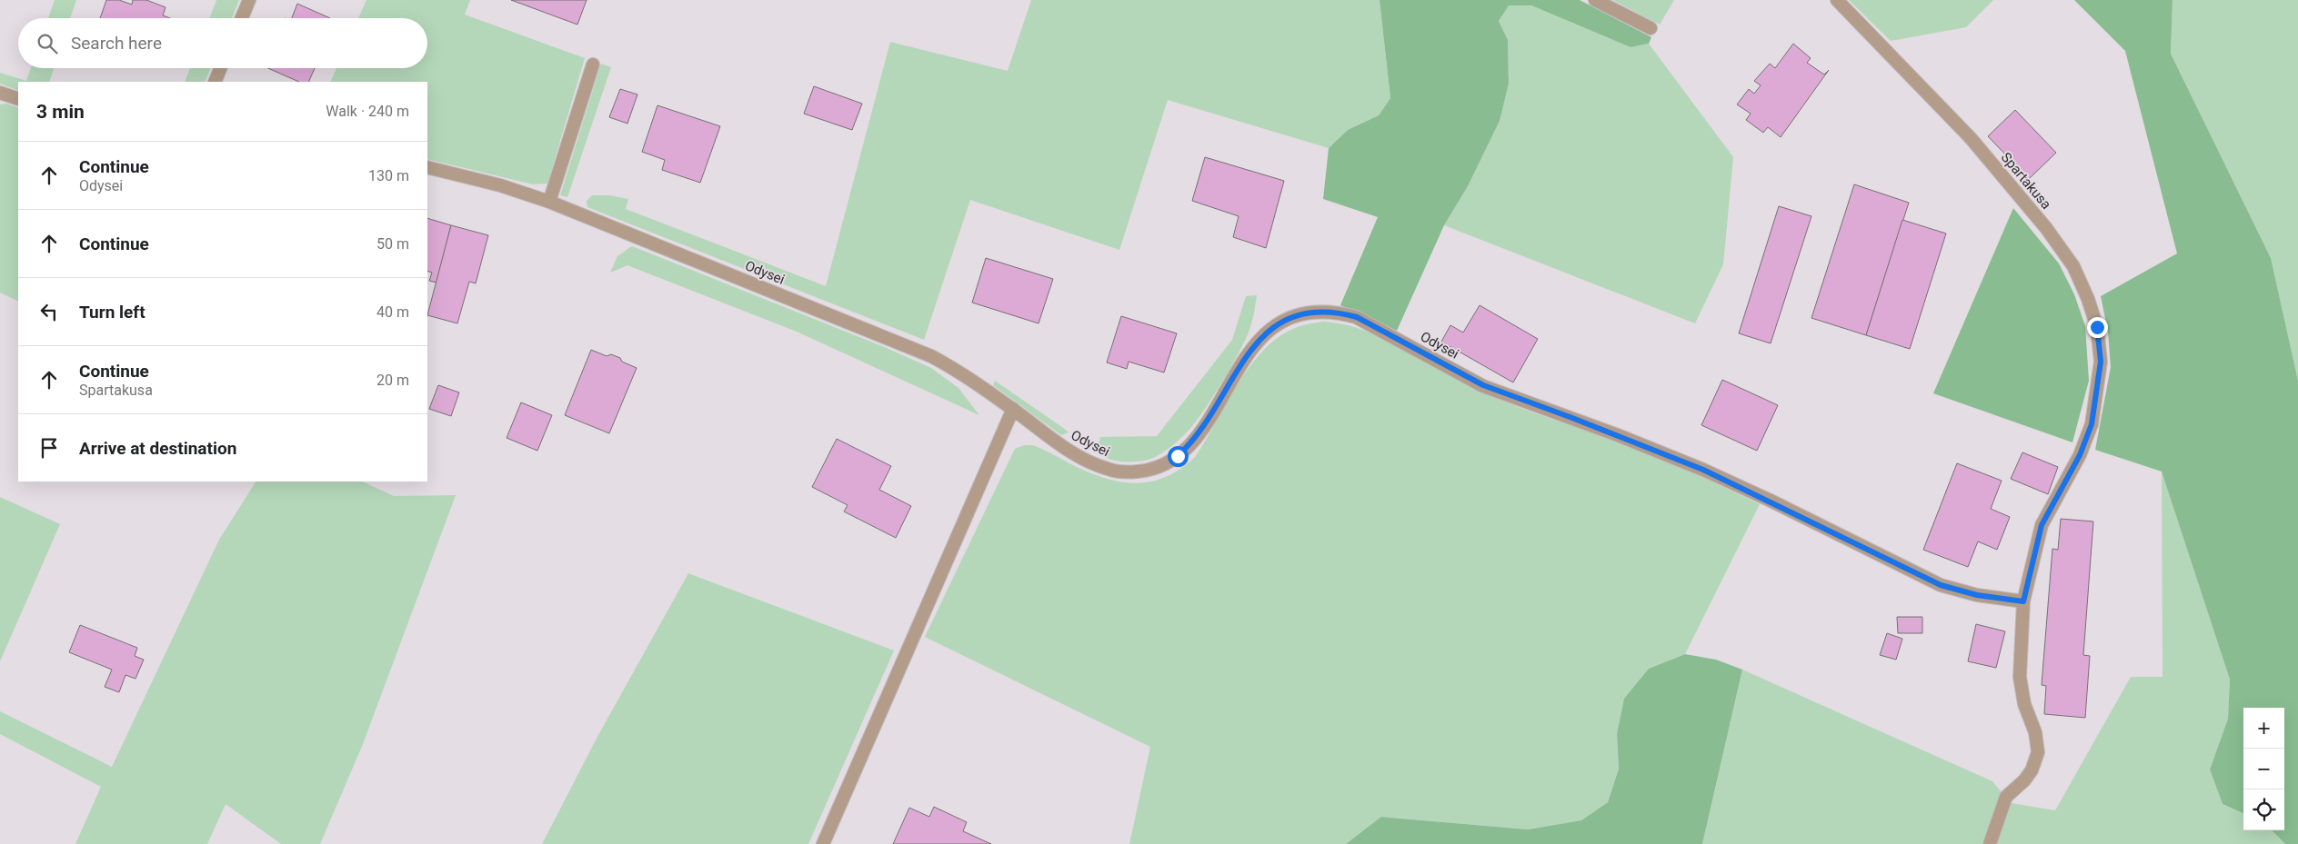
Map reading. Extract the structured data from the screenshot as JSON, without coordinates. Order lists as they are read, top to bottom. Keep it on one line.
{"streets":{"street":["Spartakusa","Odysei"]},"crossings":[["Spartakusa","Odysei"]],"page":{"search":"Search here","heading":["3 min","Walk · 240 m"],"list":[["Continue","Odysei","130 m"],["Continue","50 m"],["Turn left","40 m"],["Continue","Spartakusa","20 m"],"Arrive at destination"],"map_buttons":["+","−"]}}
